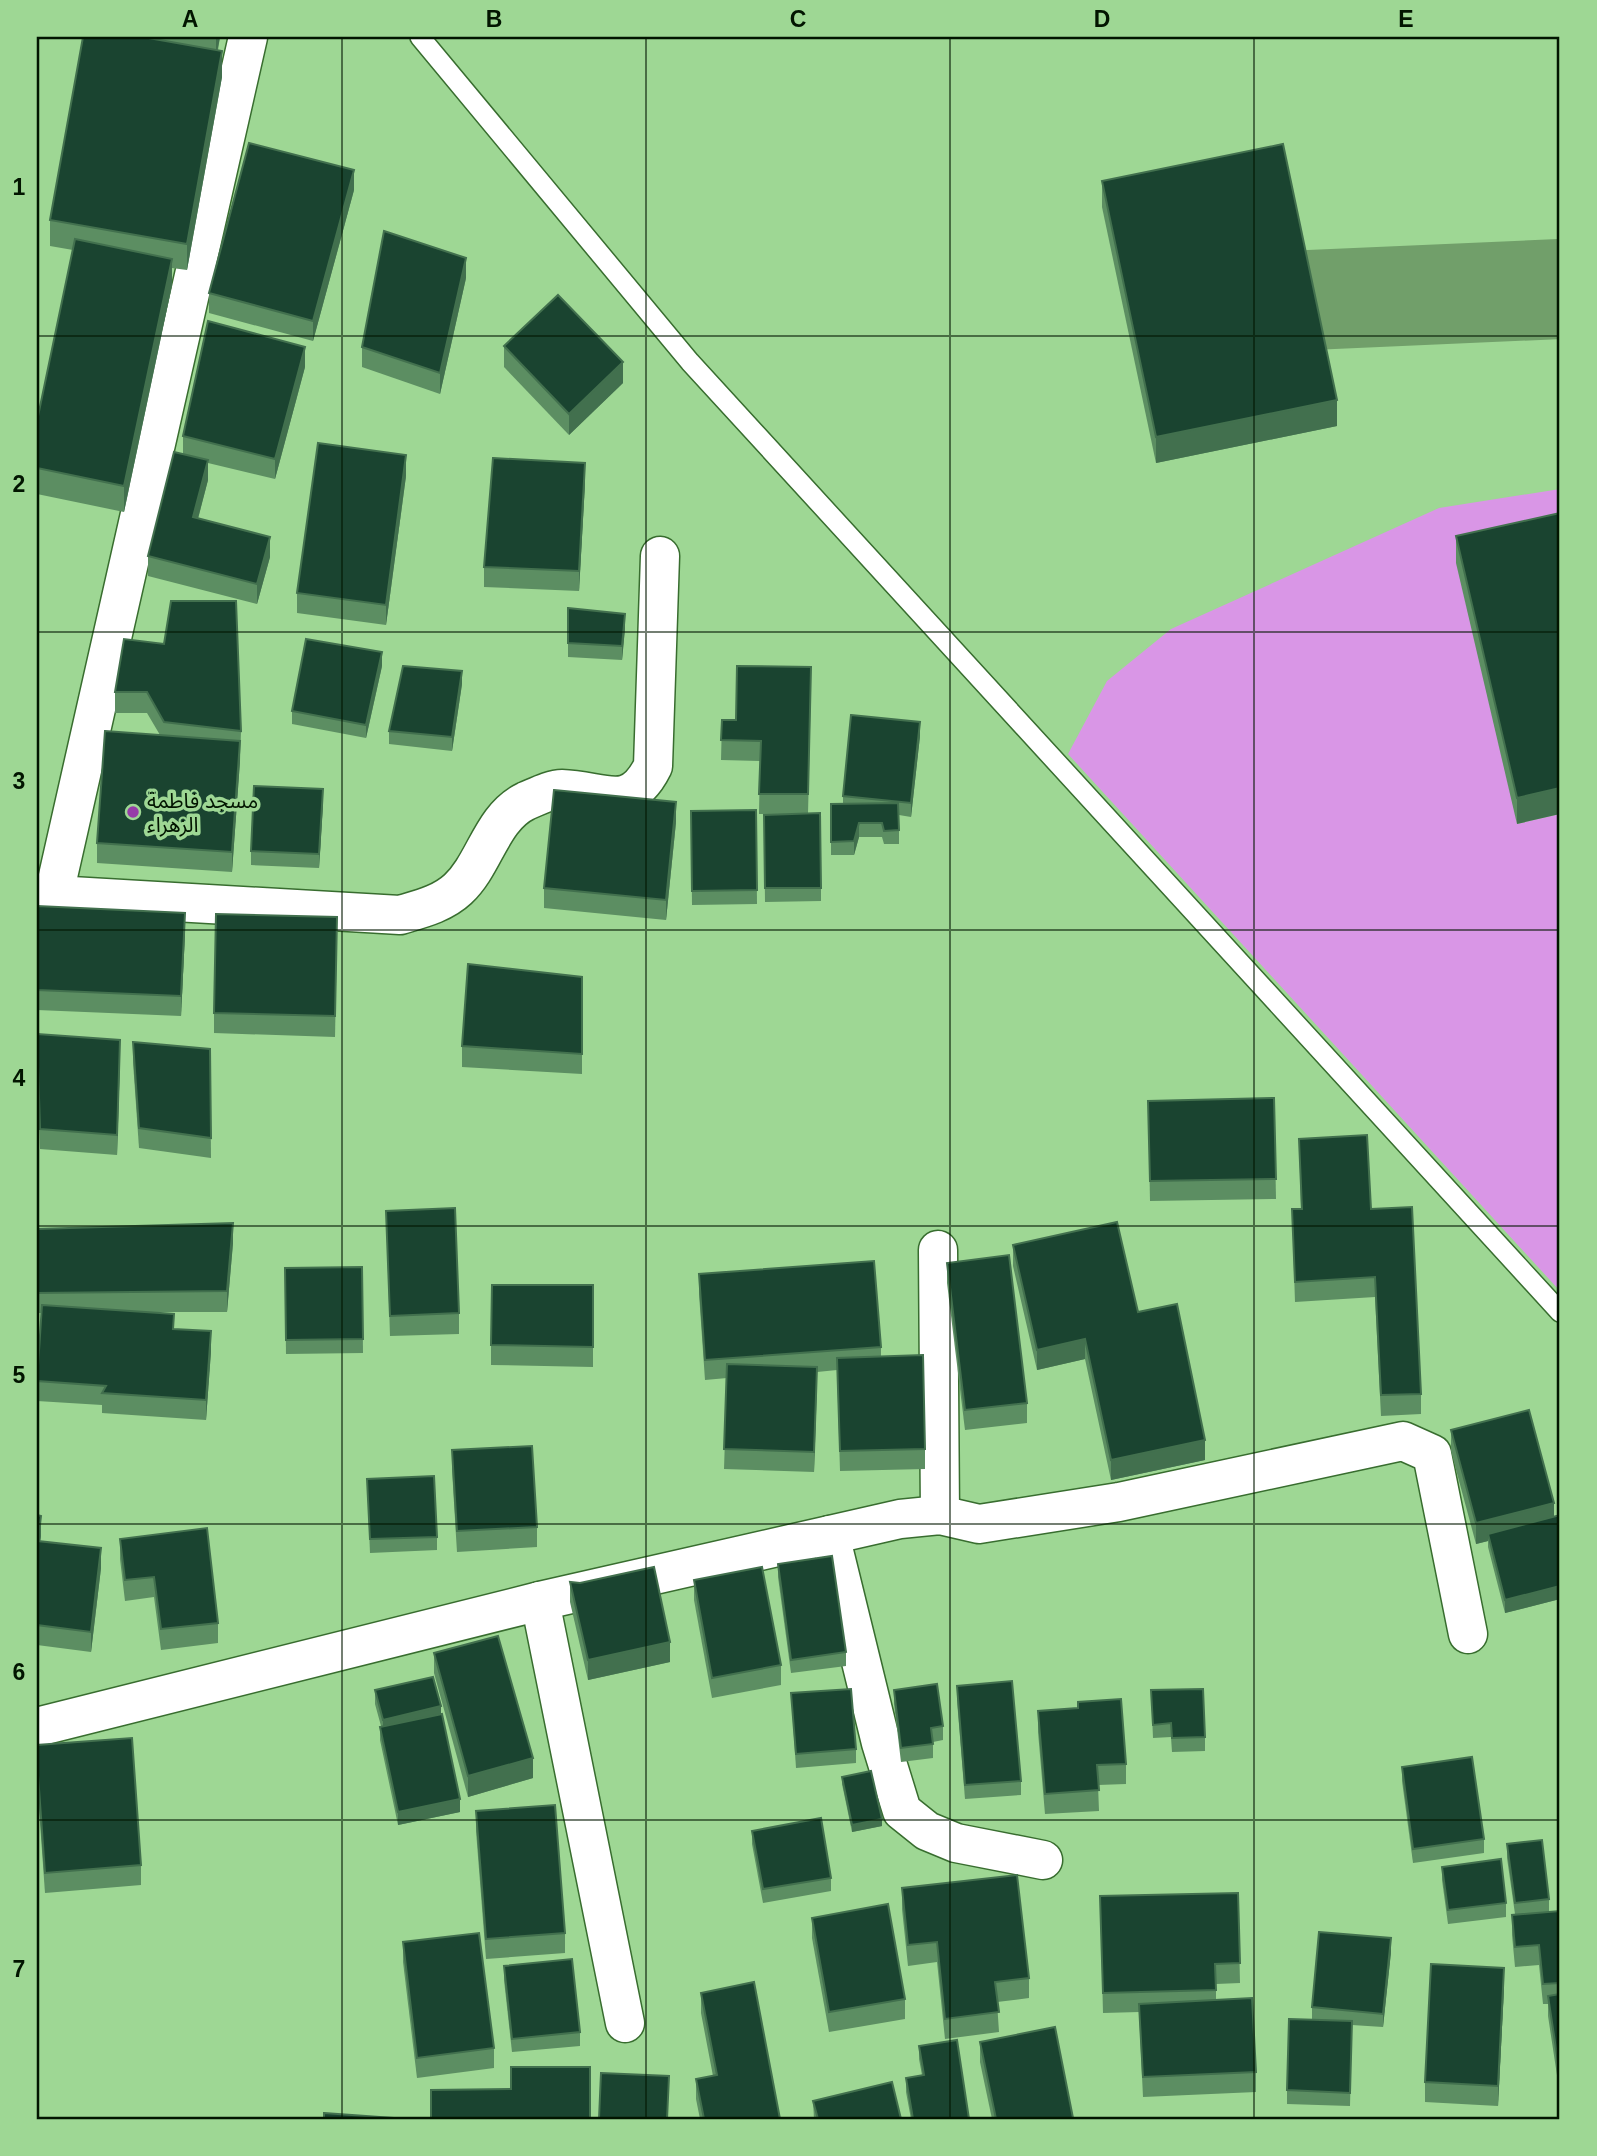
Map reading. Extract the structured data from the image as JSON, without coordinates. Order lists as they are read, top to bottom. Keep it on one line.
{"places":["مسجد فاطمة الزهراء"],"grid":{"columns":["A","B","C","D","E"],"rows":["1","2","3","4","5","6","7"]}}
